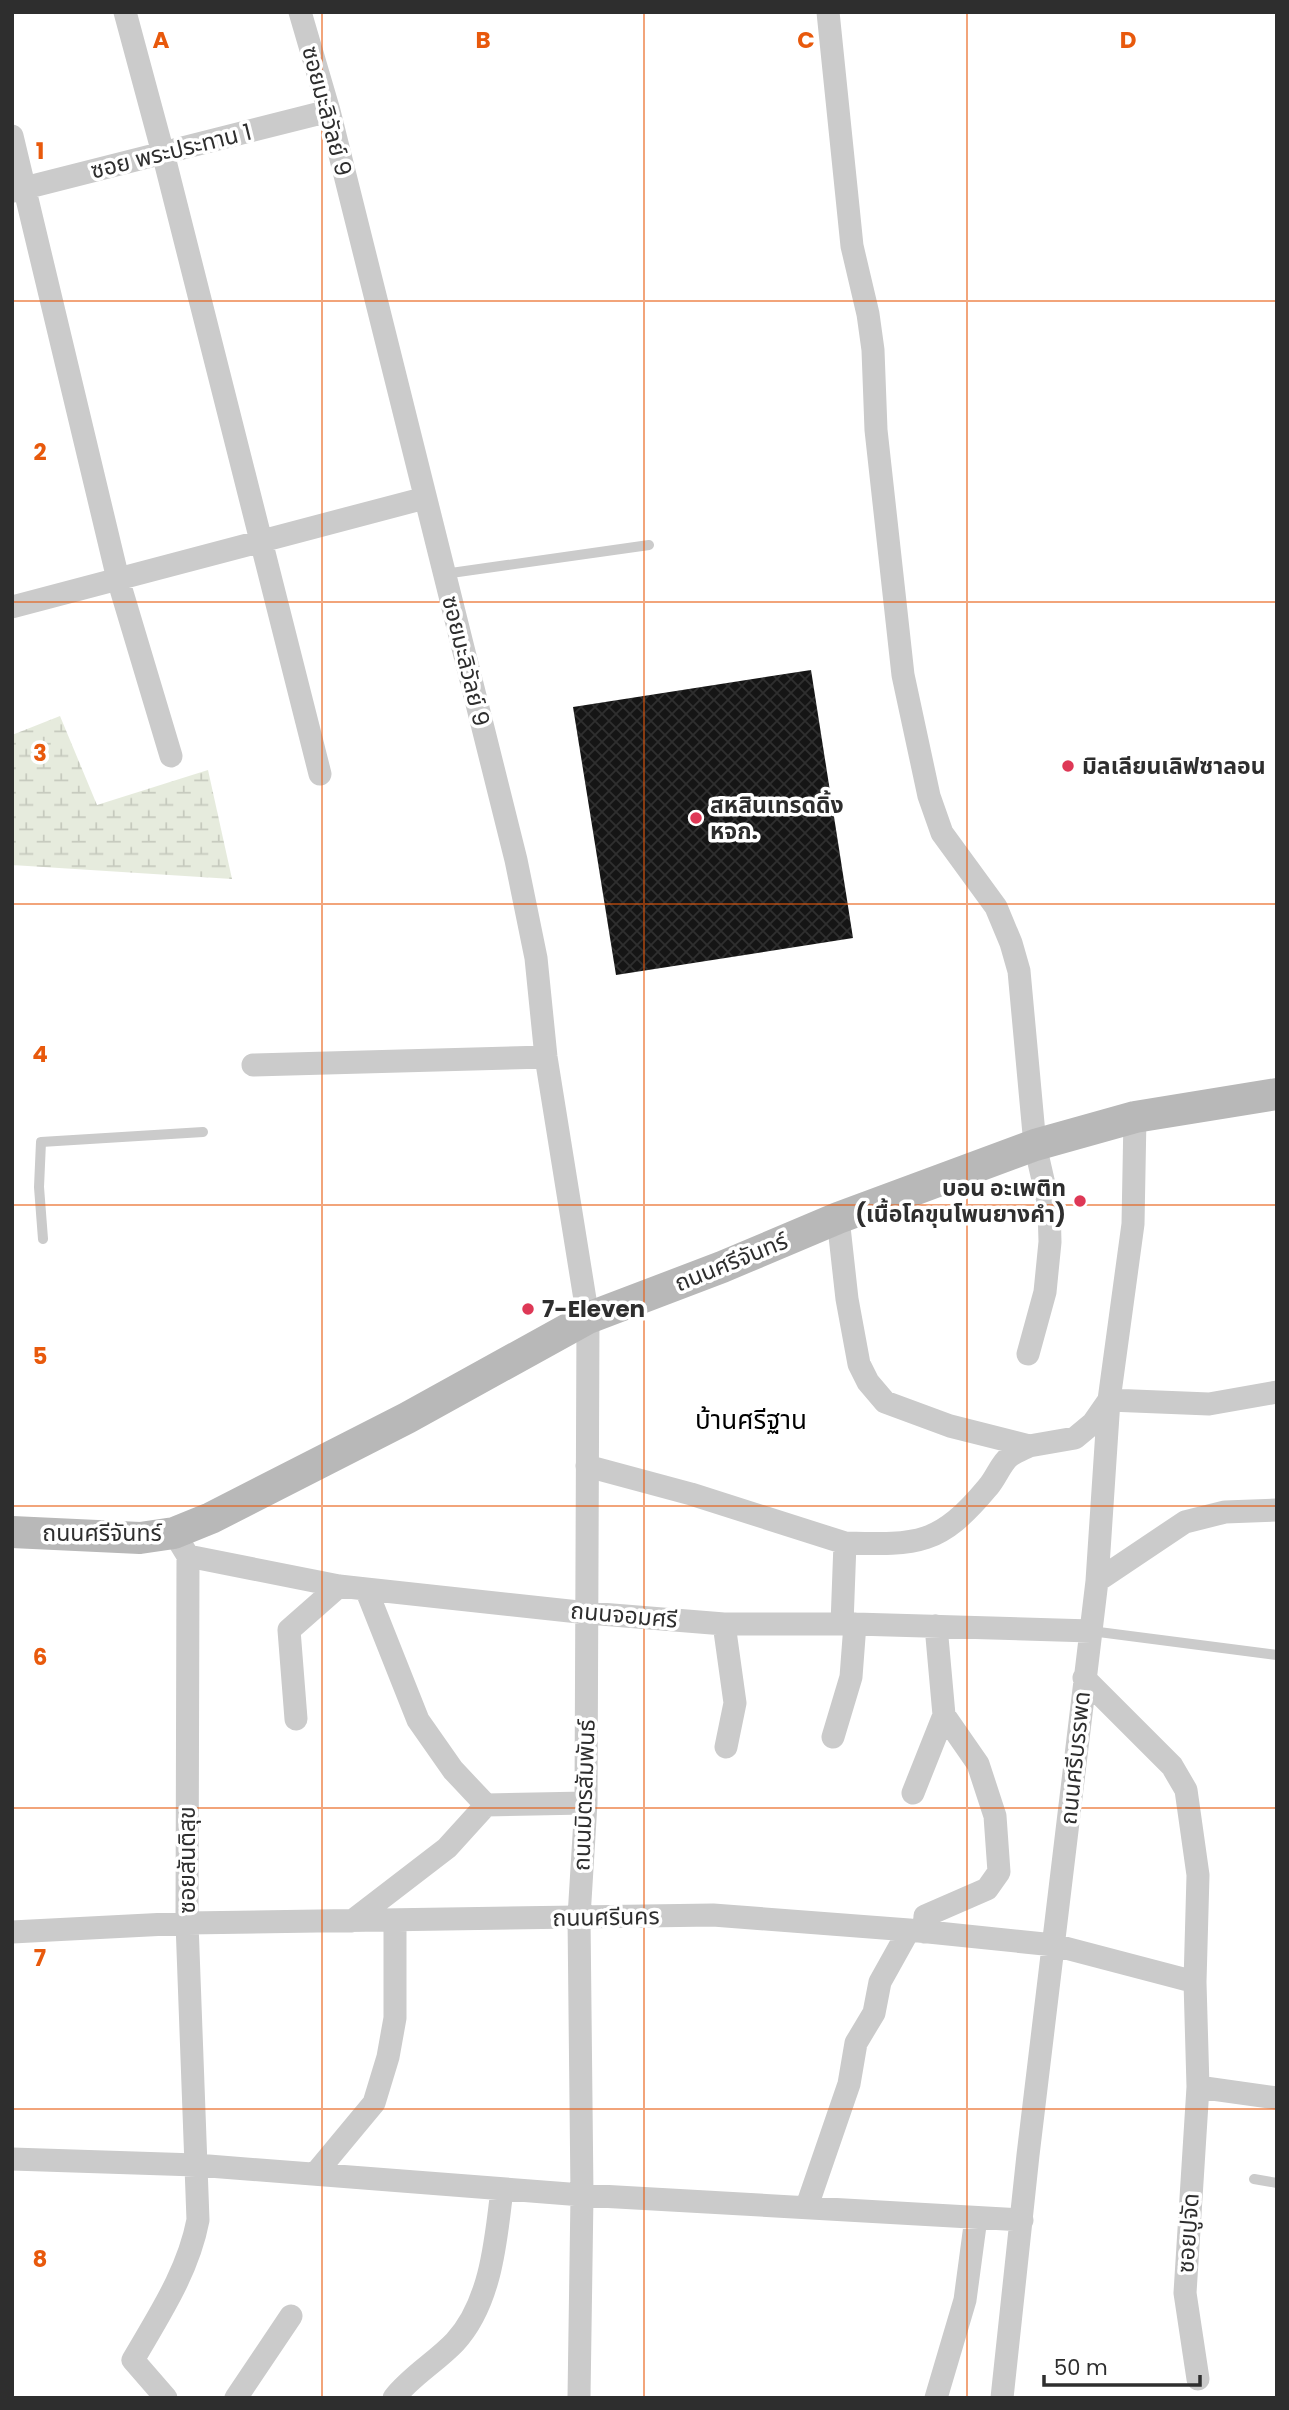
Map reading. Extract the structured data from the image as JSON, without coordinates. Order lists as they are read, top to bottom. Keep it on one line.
{"streets":{"main road":["ถนนศรีจันทร์"],"street":["ซอยมะลิวัลย์ 9","ซอย พระประทาน 1","ถนนจอมศรี","ถนนศรีบรรพด","ถนนมิตรสัมพันธ์","ซอยสันติสุข","ถนนศรีนคร","ซอยปูจัด"]},"crossings":[["ซอยมะลิวัลย์ 9","ซอย พระประทาน 1"],["ซอยมะลิวัลย์ 9","ถนนศรีจันทร์"],["ซอยมะลิวัลย์ 9","ถนนมิตรสัมพันธ์"],["ถนนศรีจันทร์","ถนนจอมศรี"],["ถนนศรีจันทร์","ถนนศรีบรรพด"],["ถนนศรีจันทร์","ถนนมิตรสัมพันธ์"],["ถนนศรีจันทร์","ซอยสันติสุข"],["ถนนจอมศรี","ถนนศรีบรรพด"],["ถนนจอมศรี","ถนนมิตรสัมพันธ์"],["ถนนจอมศรี","ซอยสันติสุข"],["ถนนศรีบรรพด","ถนนศรีนคร"],["ถนนศรีบรรพด","ซอยปูจัด"],["ถนนมิตรสัมพันธ์","ถนนศรีนคร"],["ซอยสันติสุข","ถนนศรีนคร"],["ถนนศรีนคร","ซอยปูจัด"]],"districts":["บ้านศรีฐาน"],"places":["มิลเลียนเลิฟซาลอน","สหสินเทรดดิ้ง หจก.","บอน อะเพติท (เนื้อโคขุนโพนยางคำ)","7-Eleven"],"scale_bar":"50 m","grid":{"columns":["A","B","C","D"],"rows":["1","2","3","4","5","6","7","8"]}}
